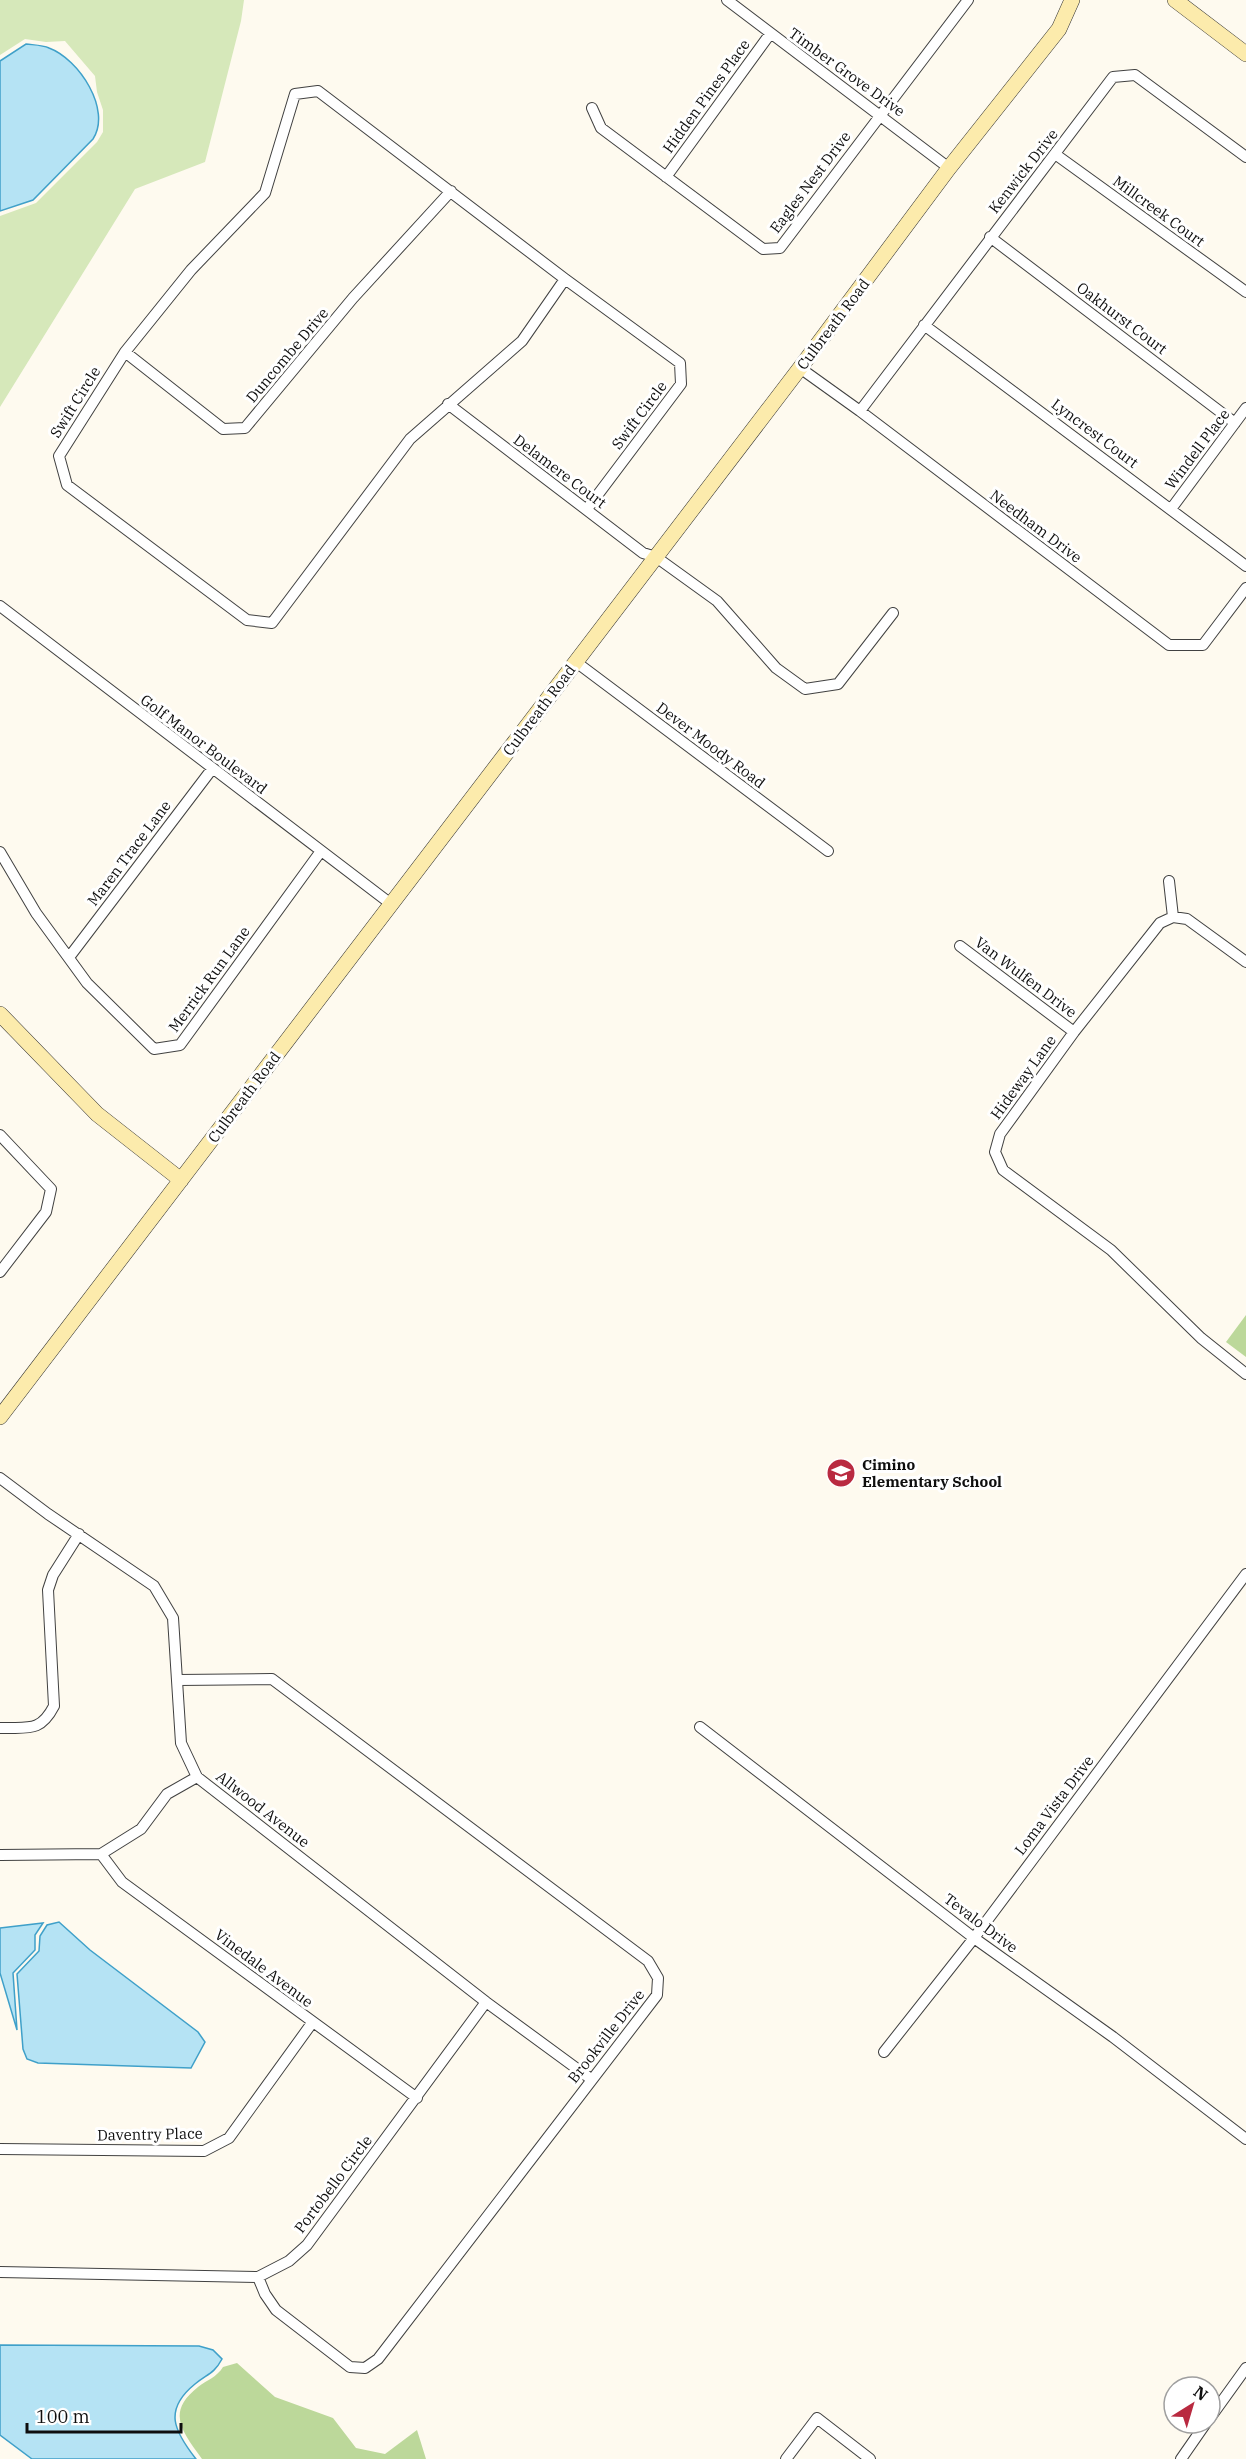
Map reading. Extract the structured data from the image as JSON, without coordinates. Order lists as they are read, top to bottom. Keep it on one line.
{"streets":{"street":["Timber Grove Drive","Hidden Pines Place","Kenwick Drive","Eagles Nest Drive","Millcreek Court","Oakhurst Court","Culbreath Road","Duncombe Drive","Swift Circle","Lyncrest Court","Windell Place","Delamere Court","Needham Drive","Golf Manor Boulevard","Dever Moody Road","Maren Trace Lane","Van Wulfen Drive","Merrick Run Lane","Hideway Lane","Loma Vista Drive","Allwood Avenue","Tevalo Drive","Vinedale Avenue","Brookville Drive","Daventry Place","Portobello Circle"]},"crossings":[["Timber Grove Drive","Hidden Pines Place"],["Timber Grove Drive","Eagles Nest Drive"],["Timber Grove Drive","Culbreath Road"],["Hidden Pines Place","Eagles Nest Drive"],["Kenwick Drive","Millcreek Court"],["Kenwick Drive","Oakhurst Court"],["Kenwick Drive","Lyncrest Court"],["Kenwick Drive","Needham Drive"],["Oakhurst Court","Windell Place"],["Culbreath Road","Delamere Court"],["Culbreath Road","Needham Drive"],["Culbreath Road","Golf Manor Boulevard"],["Culbreath Road","Dever Moody Road"],["Duncombe Drive","Swift Circle"],["Swift Circle","Delamere Court"],["Lyncrest Court","Windell Place"],["Golf Manor Boulevard","Maren Trace Lane"],["Golf Manor Boulevard","Merrick Run Lane"],["Maren Trace Lane","Merrick Run Lane"],["Van Wulfen Drive","Hideway Lane"],["Loma Vista Drive","Tevalo Drive"],["Allwood Avenue","Brookville Drive"],["Allwood Avenue","Portobello Circle"],["Vinedale Avenue","Daventry Place"],["Vinedale Avenue","Portobello Circle"],["Brookville Drive","Portobello Circle"]],"places":{"school or university":["Cimino Elementary School"]},"scale_bar":"100 m","north":"top right"}
